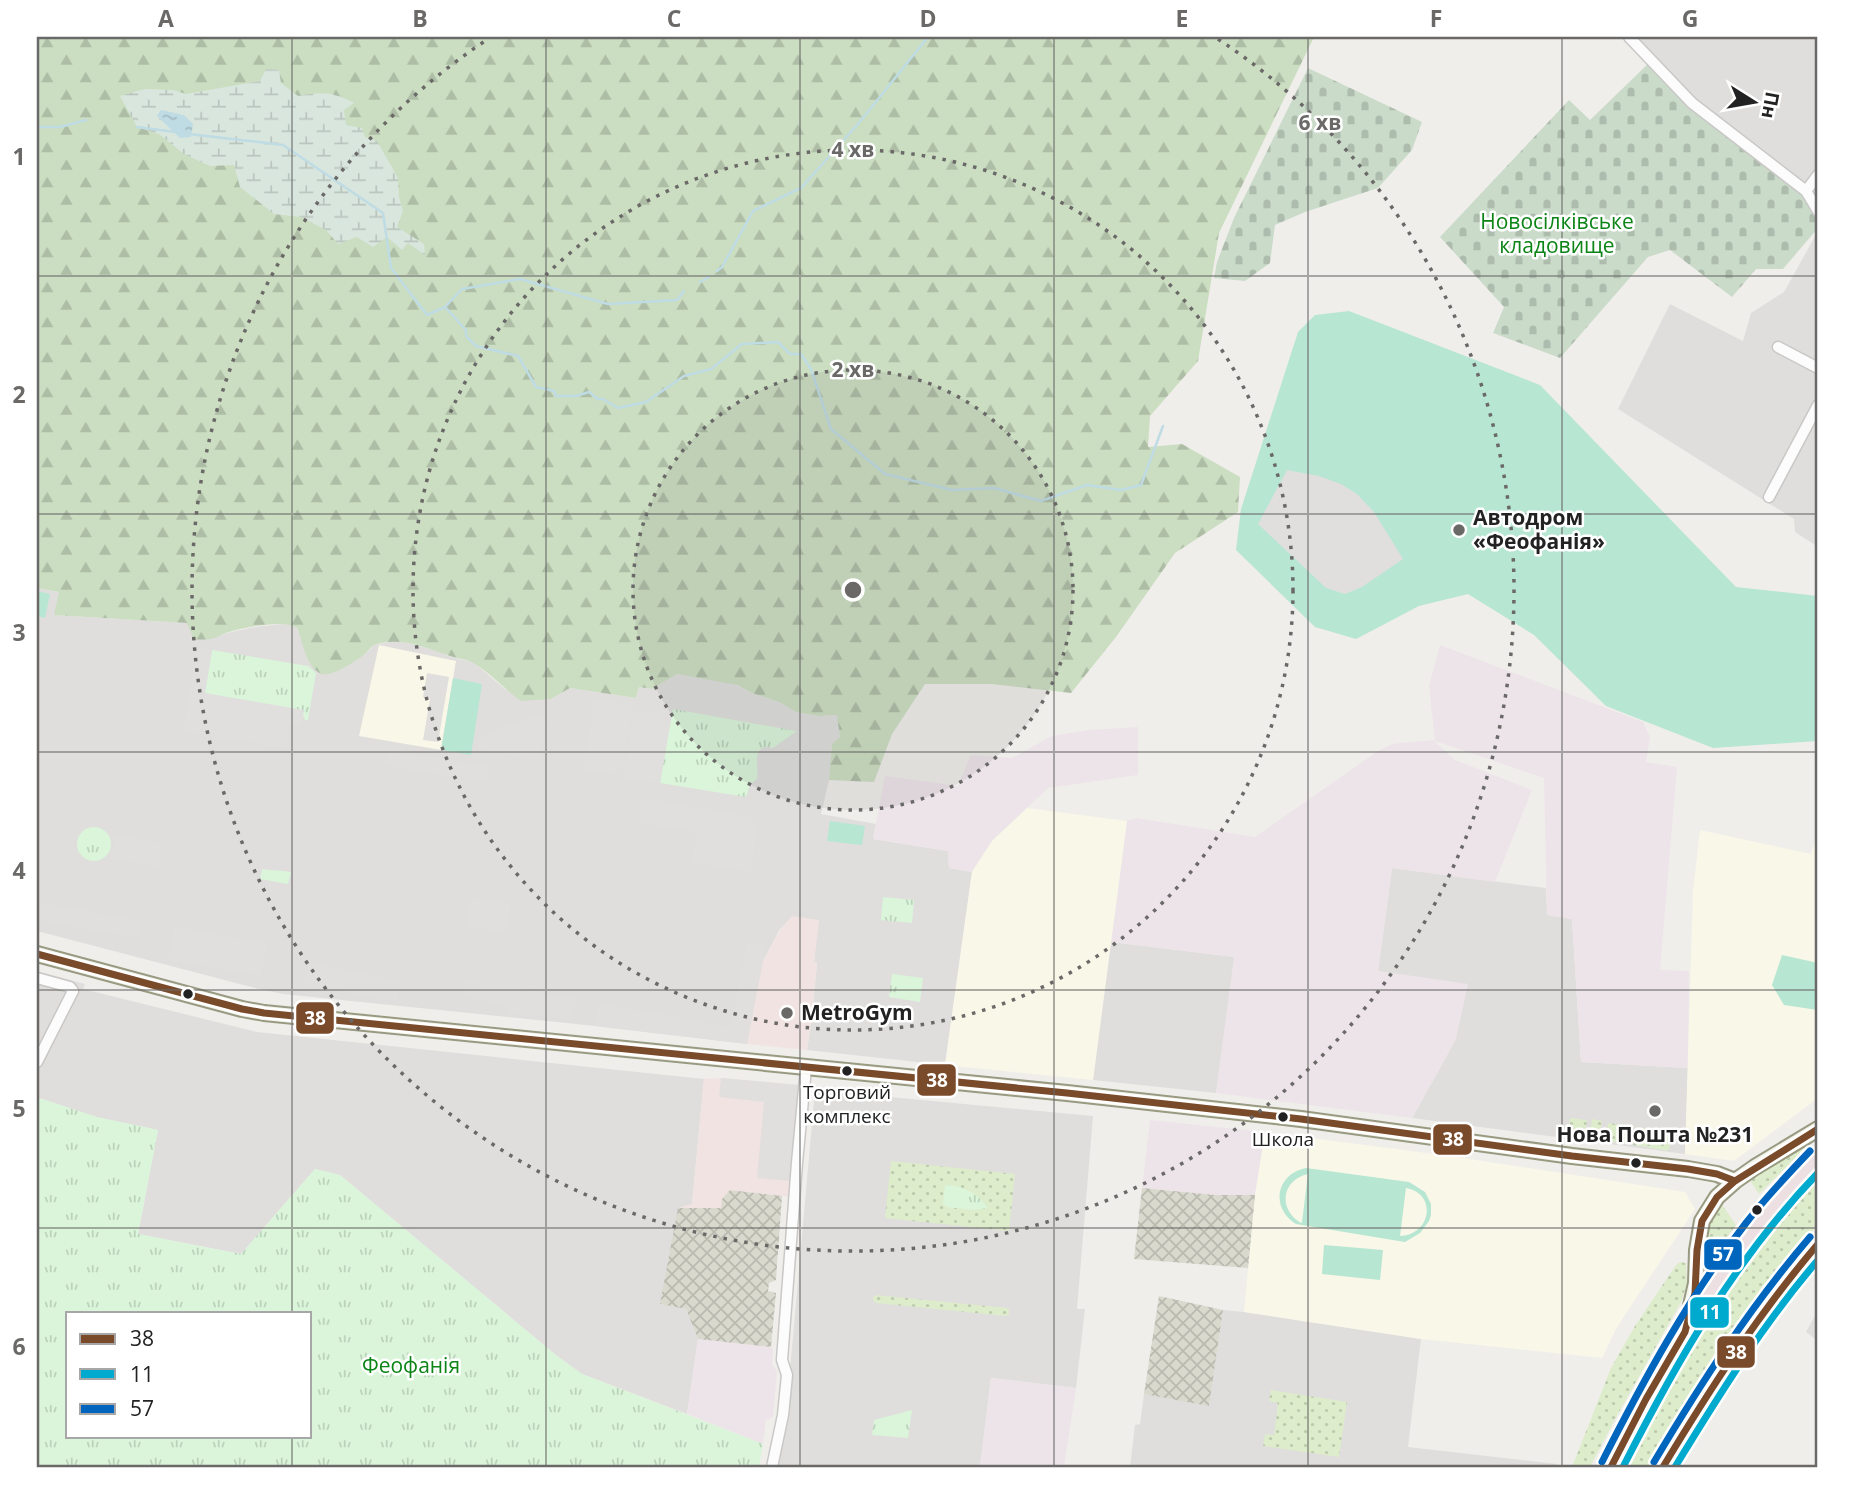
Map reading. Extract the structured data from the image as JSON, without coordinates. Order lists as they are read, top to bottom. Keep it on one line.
{"parks":["Новосілківське кладовище","Феофанія"],"places":["Автодром «Феофанія»","MetroGym","Торговий комплекс","Нова Пошта №231","Школа"],"lines":["transit line 38","transit line 57","transit line 11"],"legend":["38","11","57"],"north":"right","grid":{"columns":["A","B","C","D","E","F","G"],"rows":["1","2","3","4","5","6"]},"rings":["6 хв","4 хв","2 хв"]}
